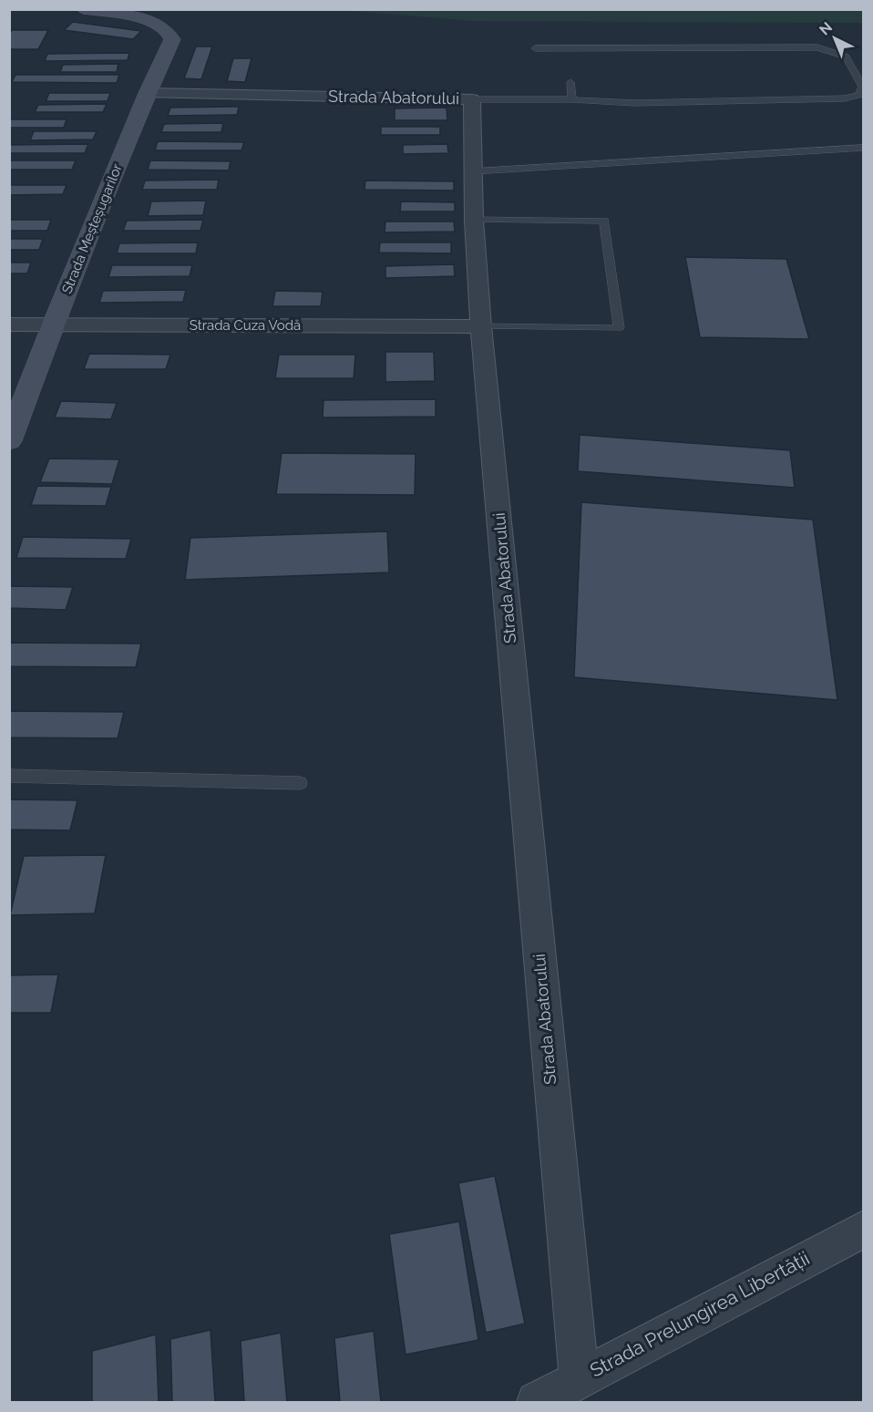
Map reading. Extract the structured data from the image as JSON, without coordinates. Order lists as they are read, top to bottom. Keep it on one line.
{"streets":{"street":["Strada Abatorului","Strada Meșteșugarilor","Strada Cuza Vodă","Strada Prelungirea Libertății"]},"crossings":[["Strada Abatorului","Strada Meșteșugarilor"],["Strada Abatorului","Strada Cuza Vodă"],["Strada Abatorului","Strada Prelungirea Libertății"],["Strada Meșteșugarilor","Strada Cuza Vodă"]],"north":"top left"}
